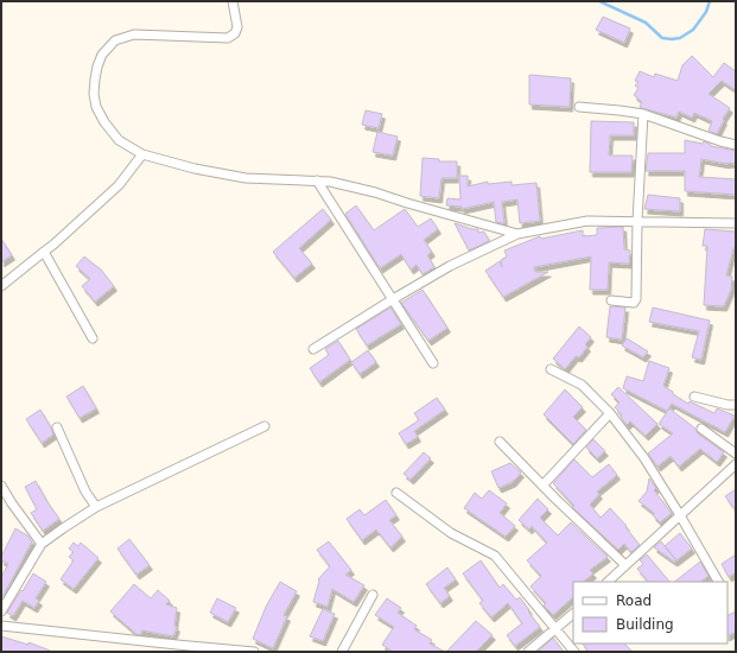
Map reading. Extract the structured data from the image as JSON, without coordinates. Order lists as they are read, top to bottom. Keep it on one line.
{"legend":["Road","Building"]}
